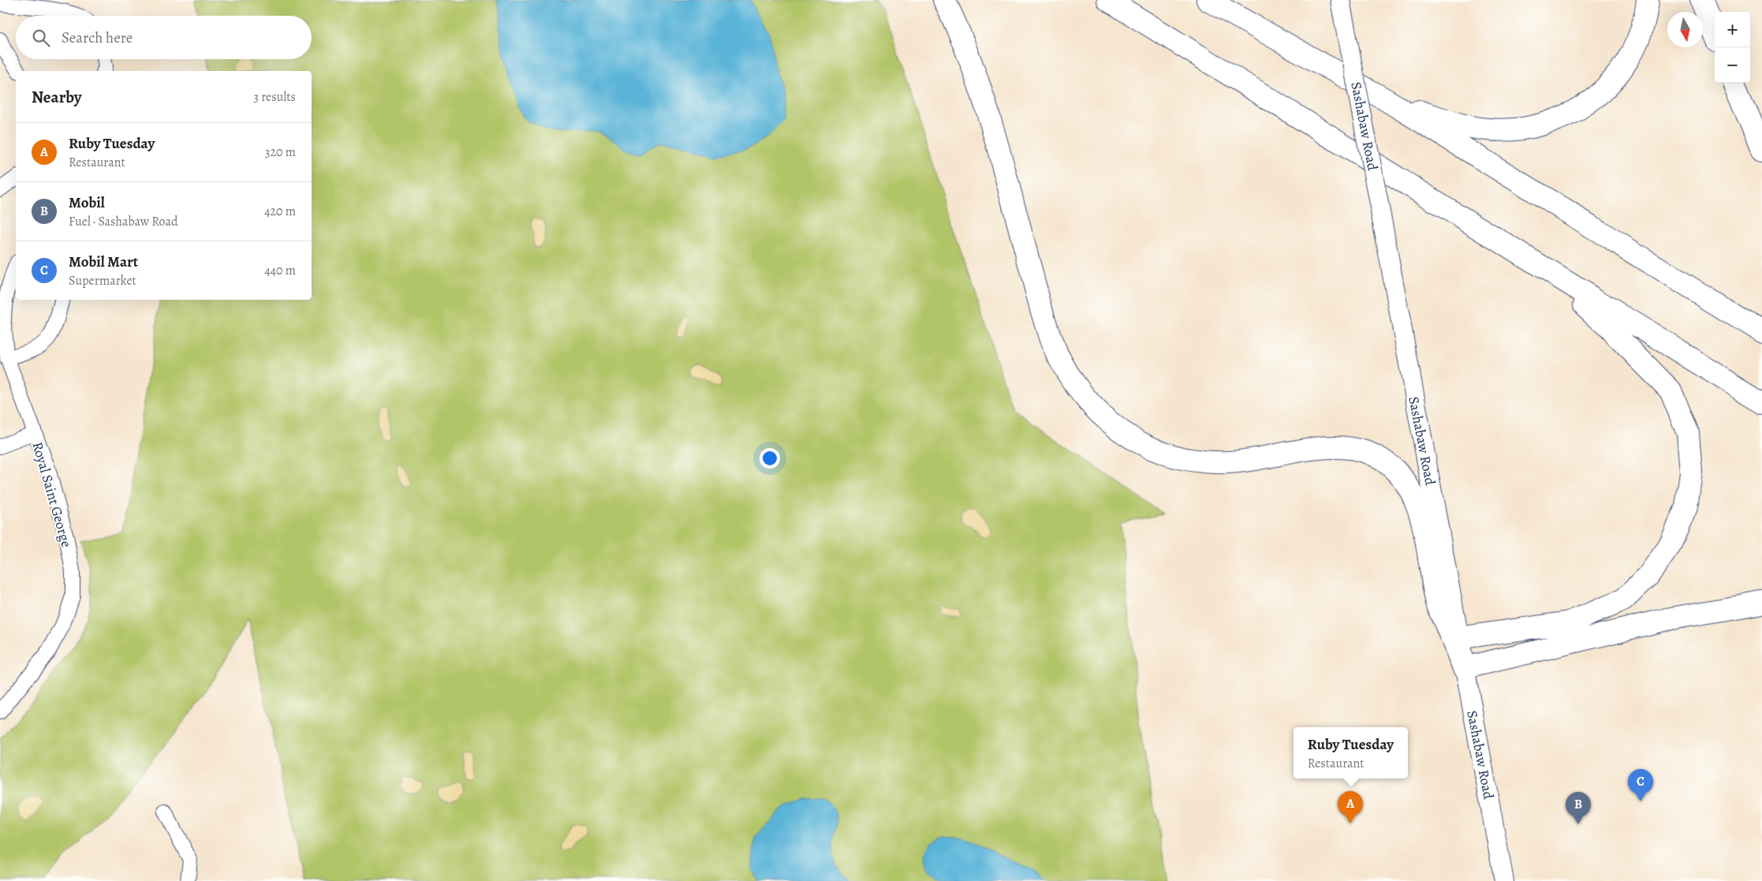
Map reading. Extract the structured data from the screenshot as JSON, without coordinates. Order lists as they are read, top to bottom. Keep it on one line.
{"streets":{"main road":["Sashabaw Road"],"street":["Royal Saint George"]},"north":"bottom","page":{"map_buttons":["+","−"],"search":"Search here","heading":["Nearby","3 results"],"list":[{"mark":"A","name":"Ruby Tuesday","note":"Restaurant","value":"320 m"},{"mark":"B","name":"Mobil","note":"Fuel · Sashabaw Road","value":"420 m"},{"mark":"C","name":"Mobil Mart","note":"Supermarket","value":"440 m"}],"popup":["Ruby Tuesday","Restaurant"],"pins":["C","A","B"]}}
